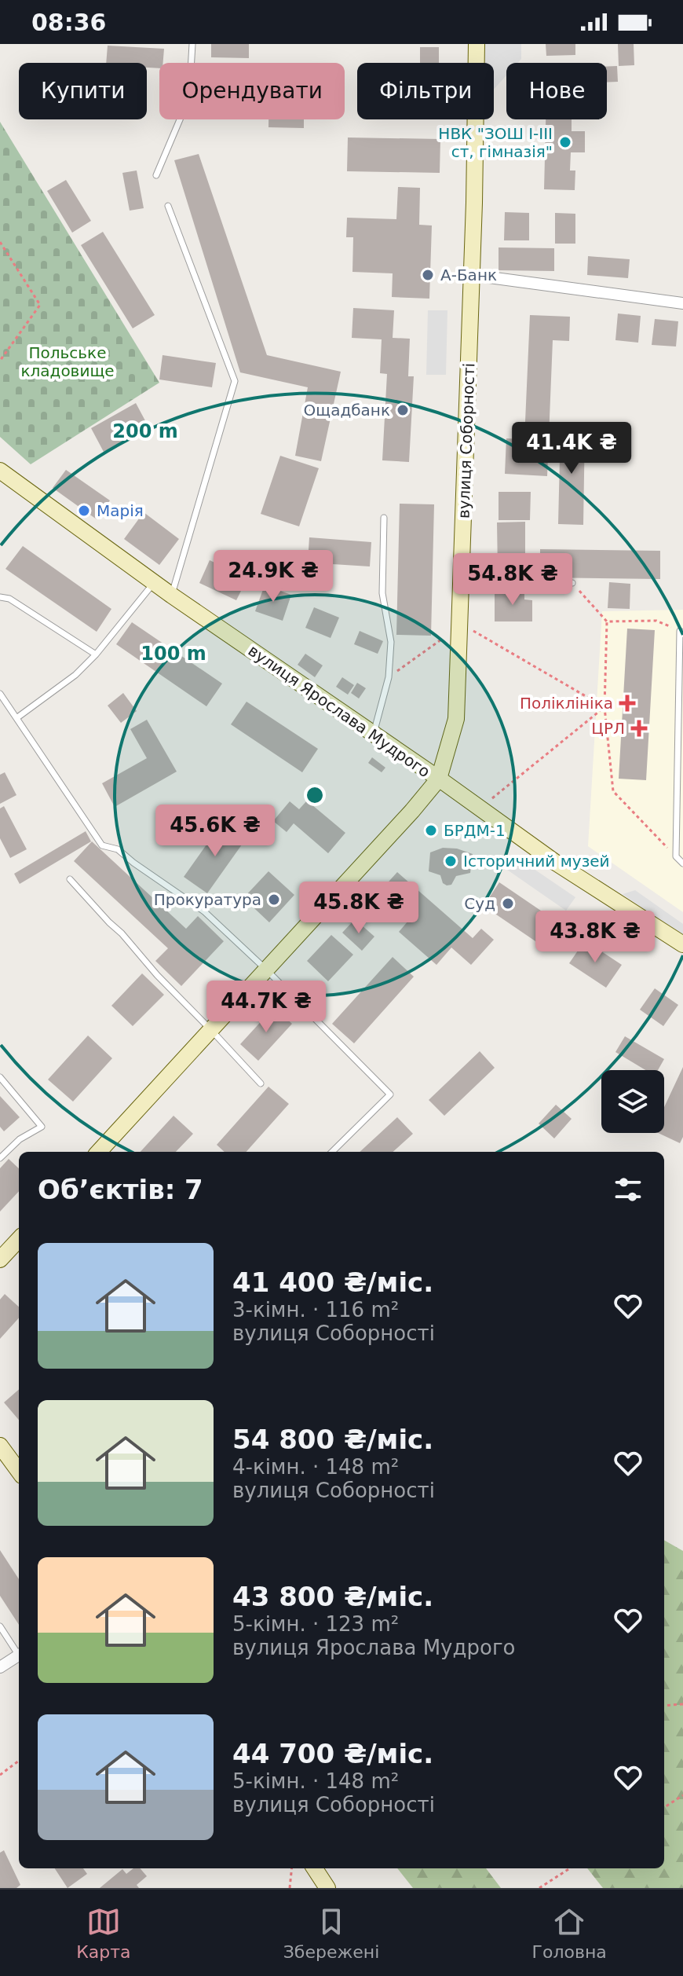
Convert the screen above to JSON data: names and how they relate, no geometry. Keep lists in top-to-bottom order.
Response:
{
  "streets": {
    "main road": ["вулиця Соборності", "вулиця Ярослава Мудрого"]
  },
  "crossings": [
    ["вулиця Соборності", "вулиця Ярослава Мудрого"]
  ],
  "parks": ["Польське кладовище"],
  "places": {
    "other": [
      "НВК \"ЗОШ І-ІІІ ст, гімназія\"",
      "А-Банк",
      "Ощадбанк",
      "Марія",
      "БРДМ-1",
      "Історичний музей",
      "Прокуратура",
      "Суд"
    ],
    "health": ["Поліклініка", "ЦРЛ"]
  },
  "page": {
    "status": "08:36",
    "chip": [
      "Купити",
      "Орендувати",
      "Фільтри",
      "Нове"
    ],
    "price": [
      "41.4K ₴",
      "24.9K ₴",
      "54.8K ₴",
      "45.6K ₴",
      "45.8K ₴",
      "43.8K ₴",
      "44.7K ₴"
    ],
    "heading": "Об’єктів: 7",
    "list": [
      {
        "name": "41 400 ₴/міс.",
        "note": "3-кімн. · 116 m² · вулиця Соборності"
      },
      {
        "name": "54 800 ₴/міс.",
        "note": "4-кімн. · 148 m² · вулиця Соборності"
      },
      {
        "name": "43 800 ₴/міс.",
        "note": "5-кімн. · 123 m² · вулиця Ярослава Мудрого"
      },
      {
        "name": "44 700 ₴/міс.",
        "note": "5-кімн. · 148 m² · вулиця Соборності"
      }
    ],
    "tabs": ["Карта", "Збережені", "Головна"]
  },
  "rings": ["200 m", "100 m"]
}
